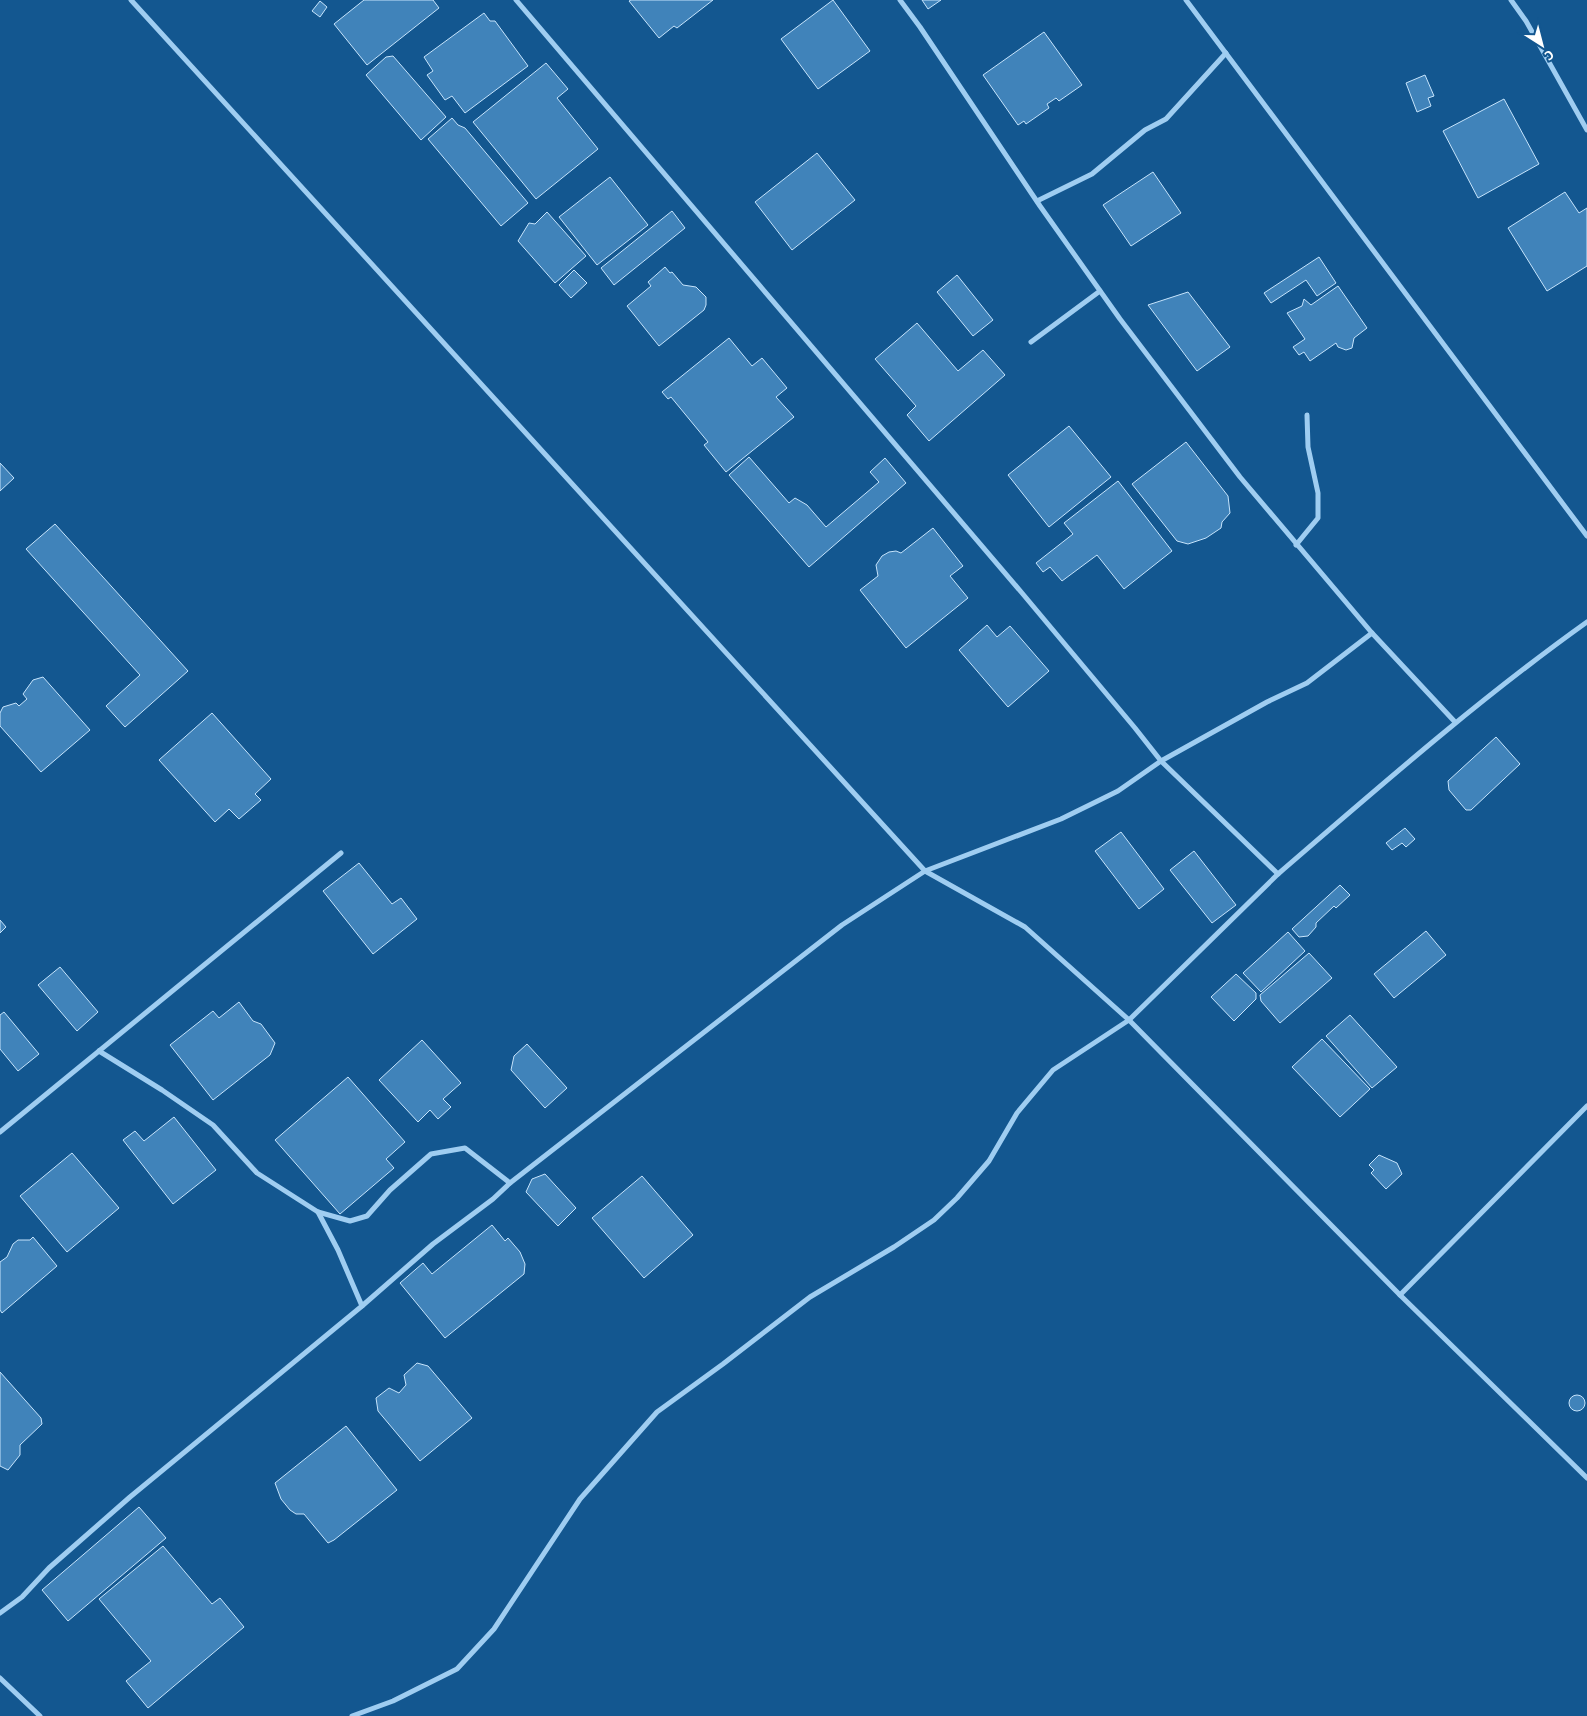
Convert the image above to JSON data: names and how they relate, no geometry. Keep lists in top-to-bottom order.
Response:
{
  "north": "bottom right"
}
